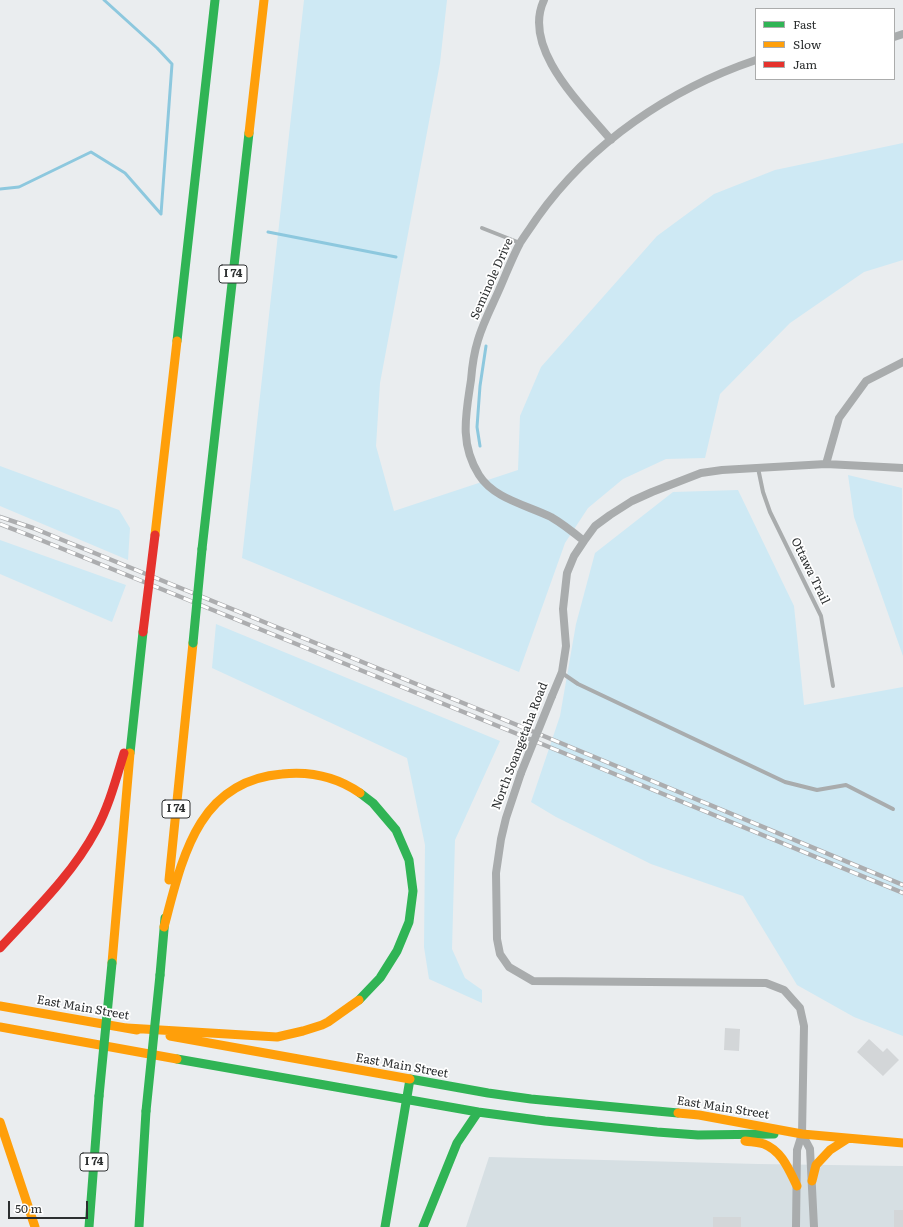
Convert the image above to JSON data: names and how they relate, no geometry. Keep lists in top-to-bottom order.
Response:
{
  "streets": {
    "main road": ["I 74", "East Main Street"],
    "street": ["Seminole Drive", "North Soangetaha Road"],
    "lane": ["Ottawa Trail"]
  },
  "crossings": [
    ["Seminole Drive", "North Soangetaha Road"],
    ["Ottawa Trail", "North Soangetaha Road"],
    ["North Soangetaha Road", "East Main Street"]
  ],
  "legend": ["Fast", "Slow", "Jam"],
  "scale_bar": "50 m"
}
